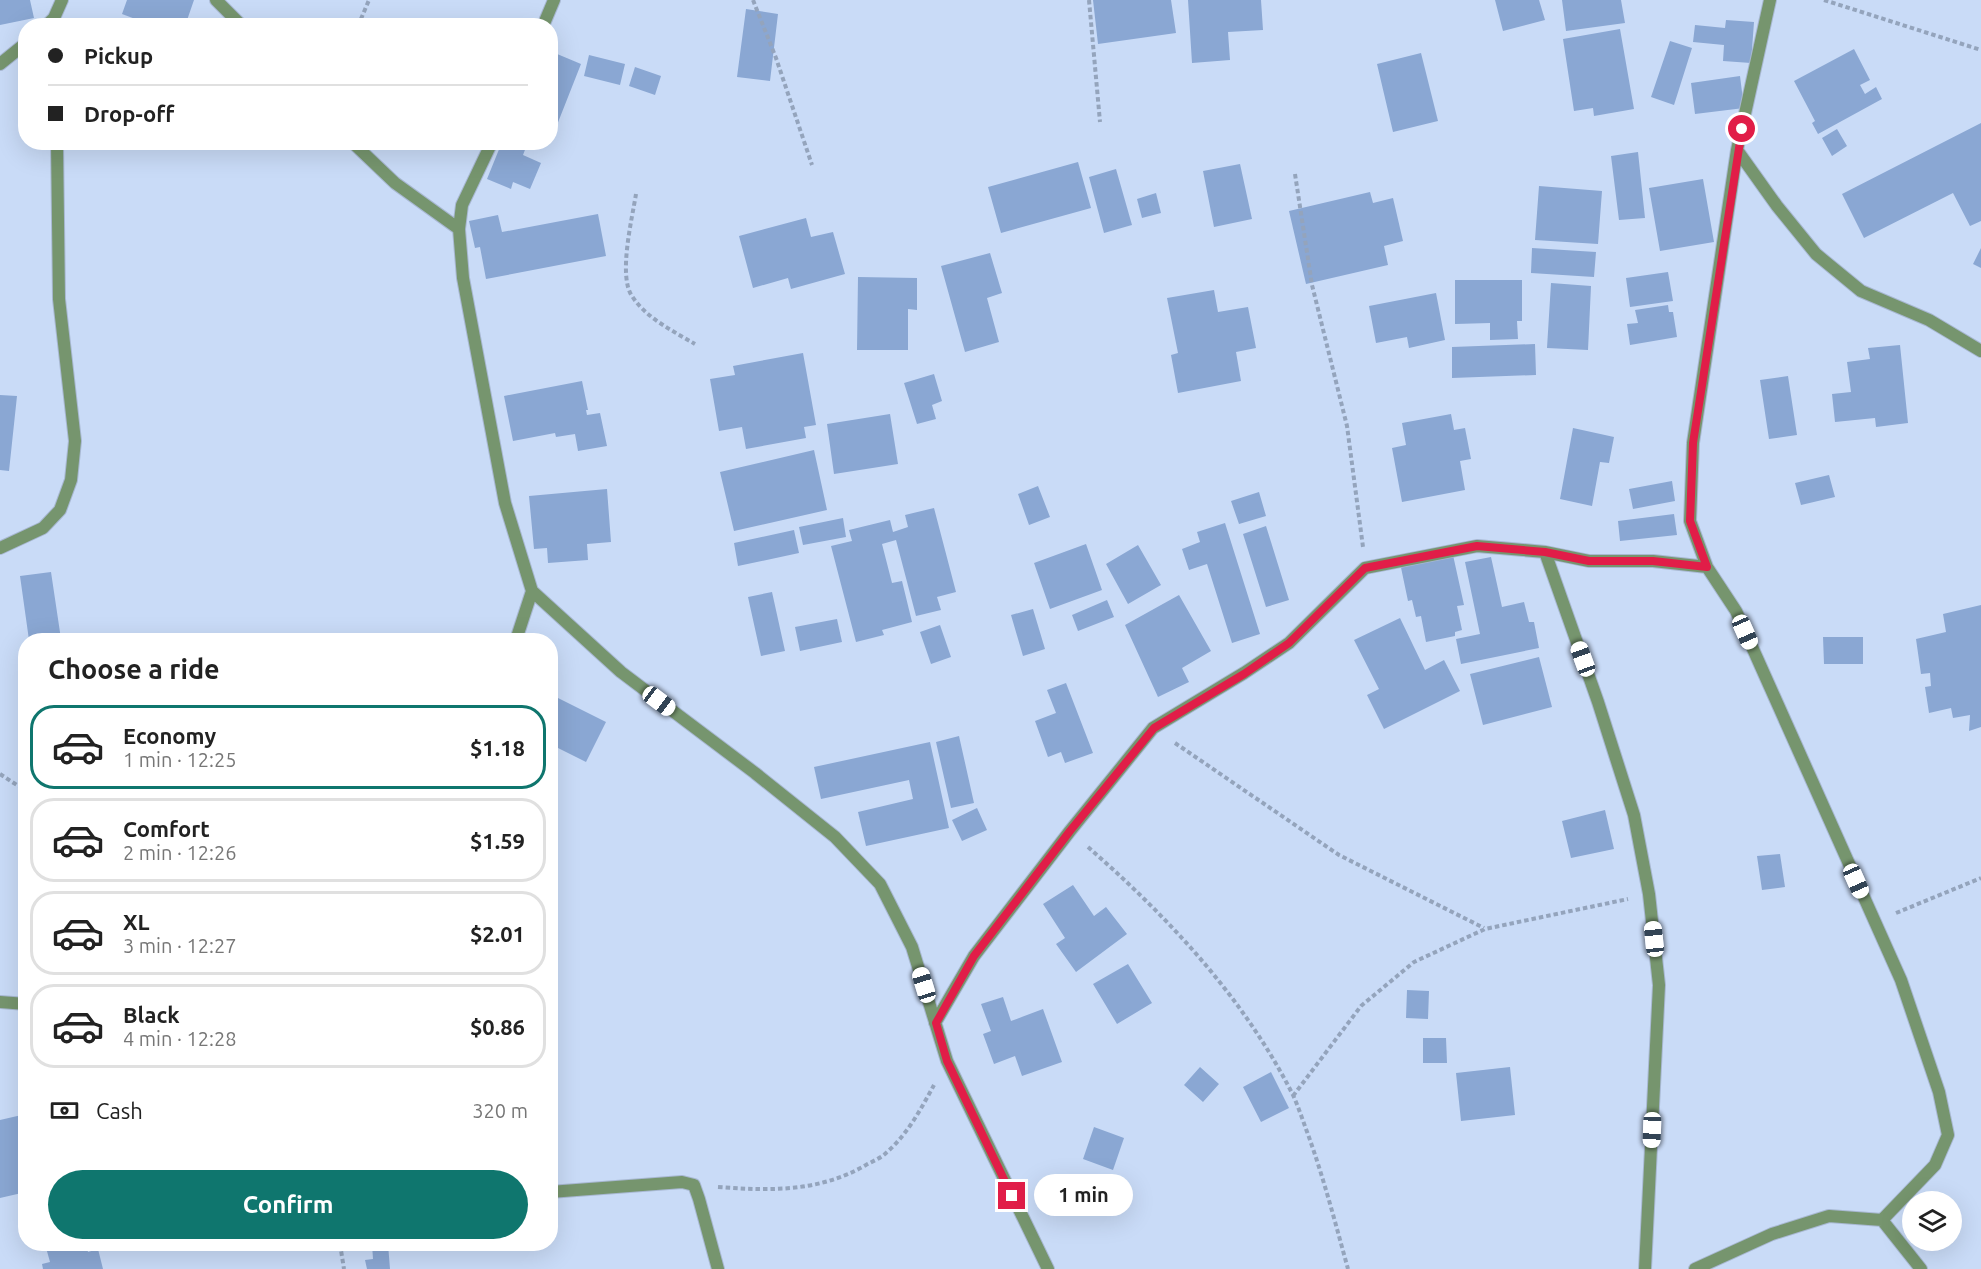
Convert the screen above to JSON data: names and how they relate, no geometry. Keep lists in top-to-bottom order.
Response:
{
  "page": {
    "banner": ["Pickup", "Drop-off"],
    "heading": "Choose a ride",
    "list": [
      {
        "name": "Economy",
        "note": "1 min · 12:25",
        "value": "$1.18"
      },
      {
        "name": "Comfort",
        "note": "2 min · 12:26",
        "value": "$1.59"
      },
      {
        "name": "XL",
        "note": "3 min · 12:27",
        "value": "$2.01"
      },
      {
        "name": "Black",
        "note": "4 min · 12:28",
        "value": "$0.86"
      }
    ],
    "pay": ["Cash", "320 m"],
    "buttons": "Confirm",
    "bubble": "1 min"
  }
}
